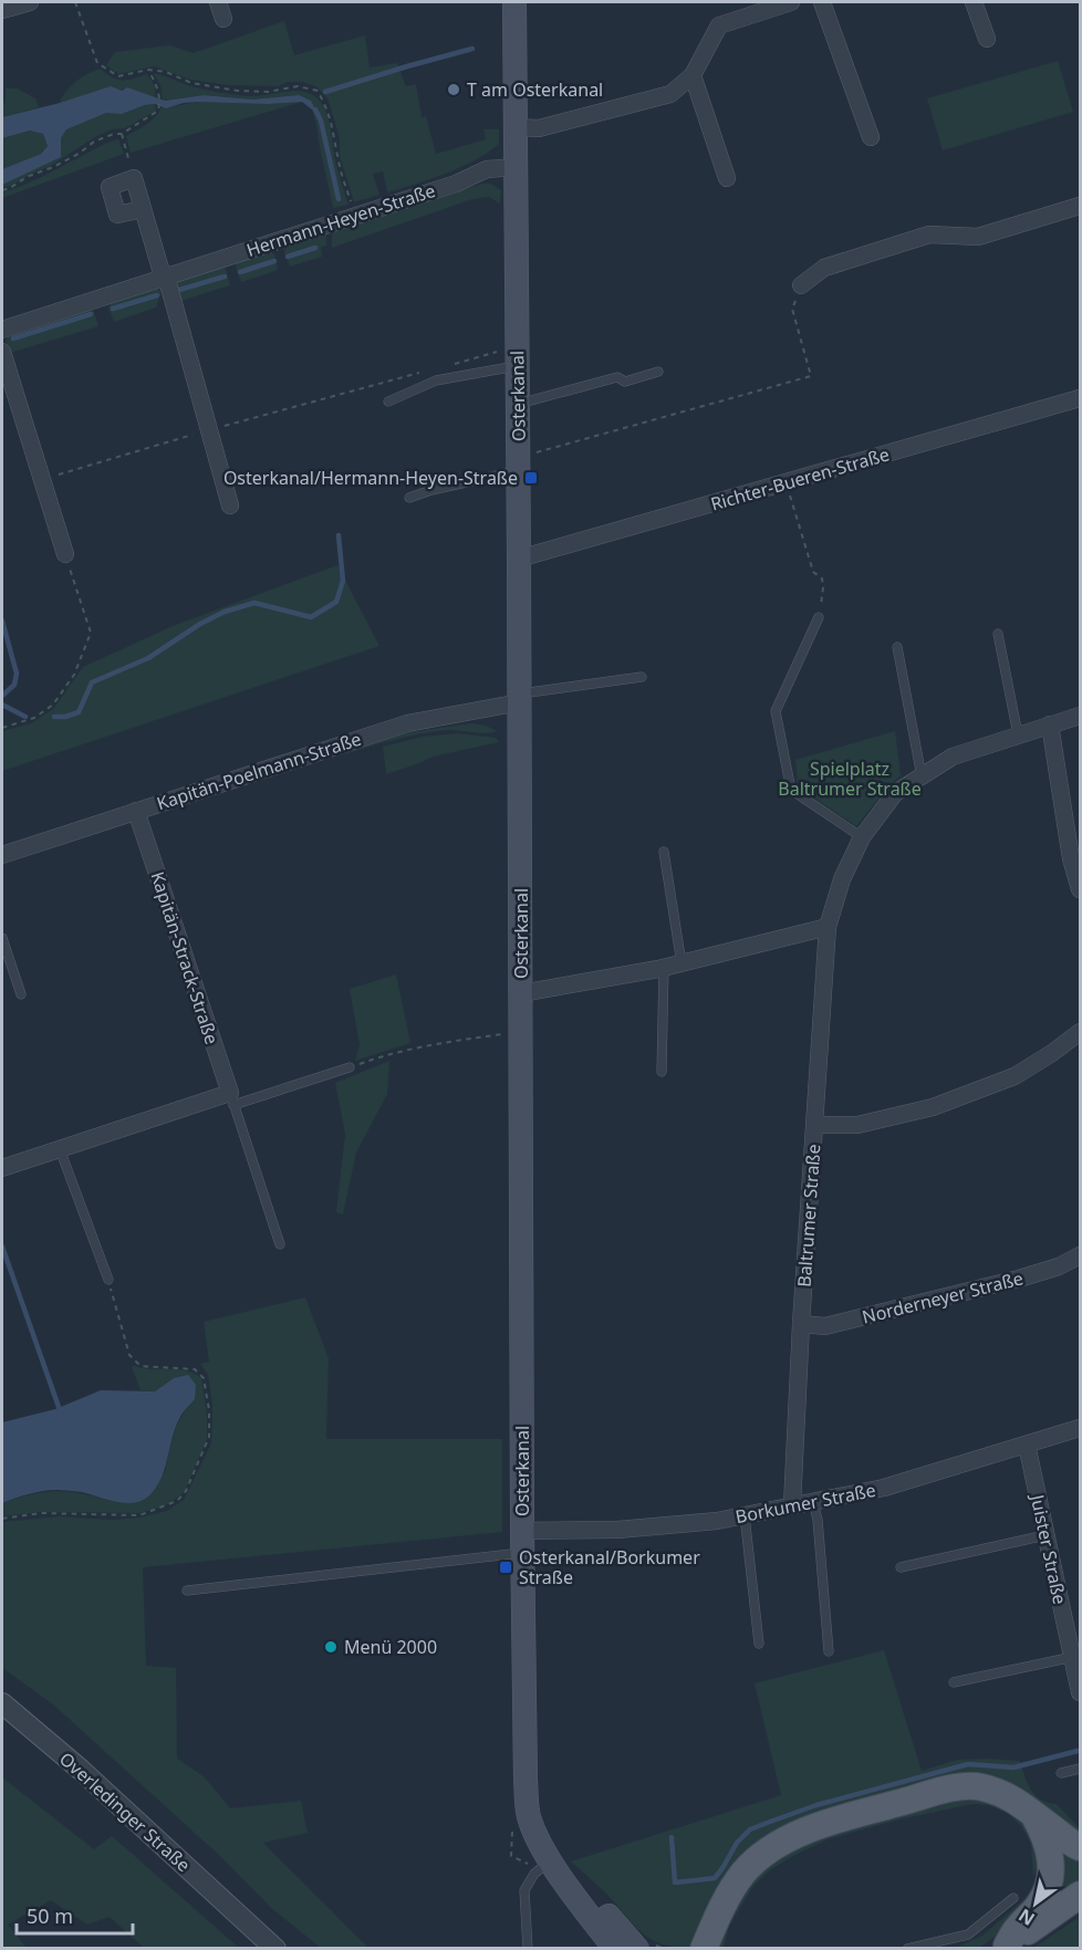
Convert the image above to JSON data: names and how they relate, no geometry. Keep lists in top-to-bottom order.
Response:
{
  "streets": {
    "main road": ["Osterkanal"],
    "street": [
      "Hermann-Heyen-Straße",
      "Richter-Bueren-Straße",
      "Kapitän-Poelmann-Straße",
      "Kapitän-Strack-Straße",
      "Baltrumer Straße",
      "Norderneyer Straße",
      "Borkumer Straße",
      "Juister Straße",
      "Overledinger Straße"
    ]
  },
  "crossings": [
    ["Hermann-Heyen-Straße", "Osterkanal"],
    ["Osterkanal", "Richter-Bueren-Straße"],
    ["Osterkanal", "Kapitän-Poelmann-Straße"],
    ["Osterkanal", "Borkumer Straße"],
    ["Kapitän-Poelmann-Straße", "Kapitän-Strack-Straße"],
    ["Baltrumer Straße", "Norderneyer Straße"],
    ["Baltrumer Straße", "Borkumer Straße"],
    ["Borkumer Straße", "Juister Straße"]
  ],
  "parks": ["Spielplatz Baltrumer Straße"],
  "places": {
    "other": ["T am Osterkanal", "Menü 2000"],
    "transit": ["Osterkanal/Hermann-Heyen-Straße", "Osterkanal/Borkumer Straße"]
  },
  "scale_bar": "50 m",
  "north": "bottom left"
}
